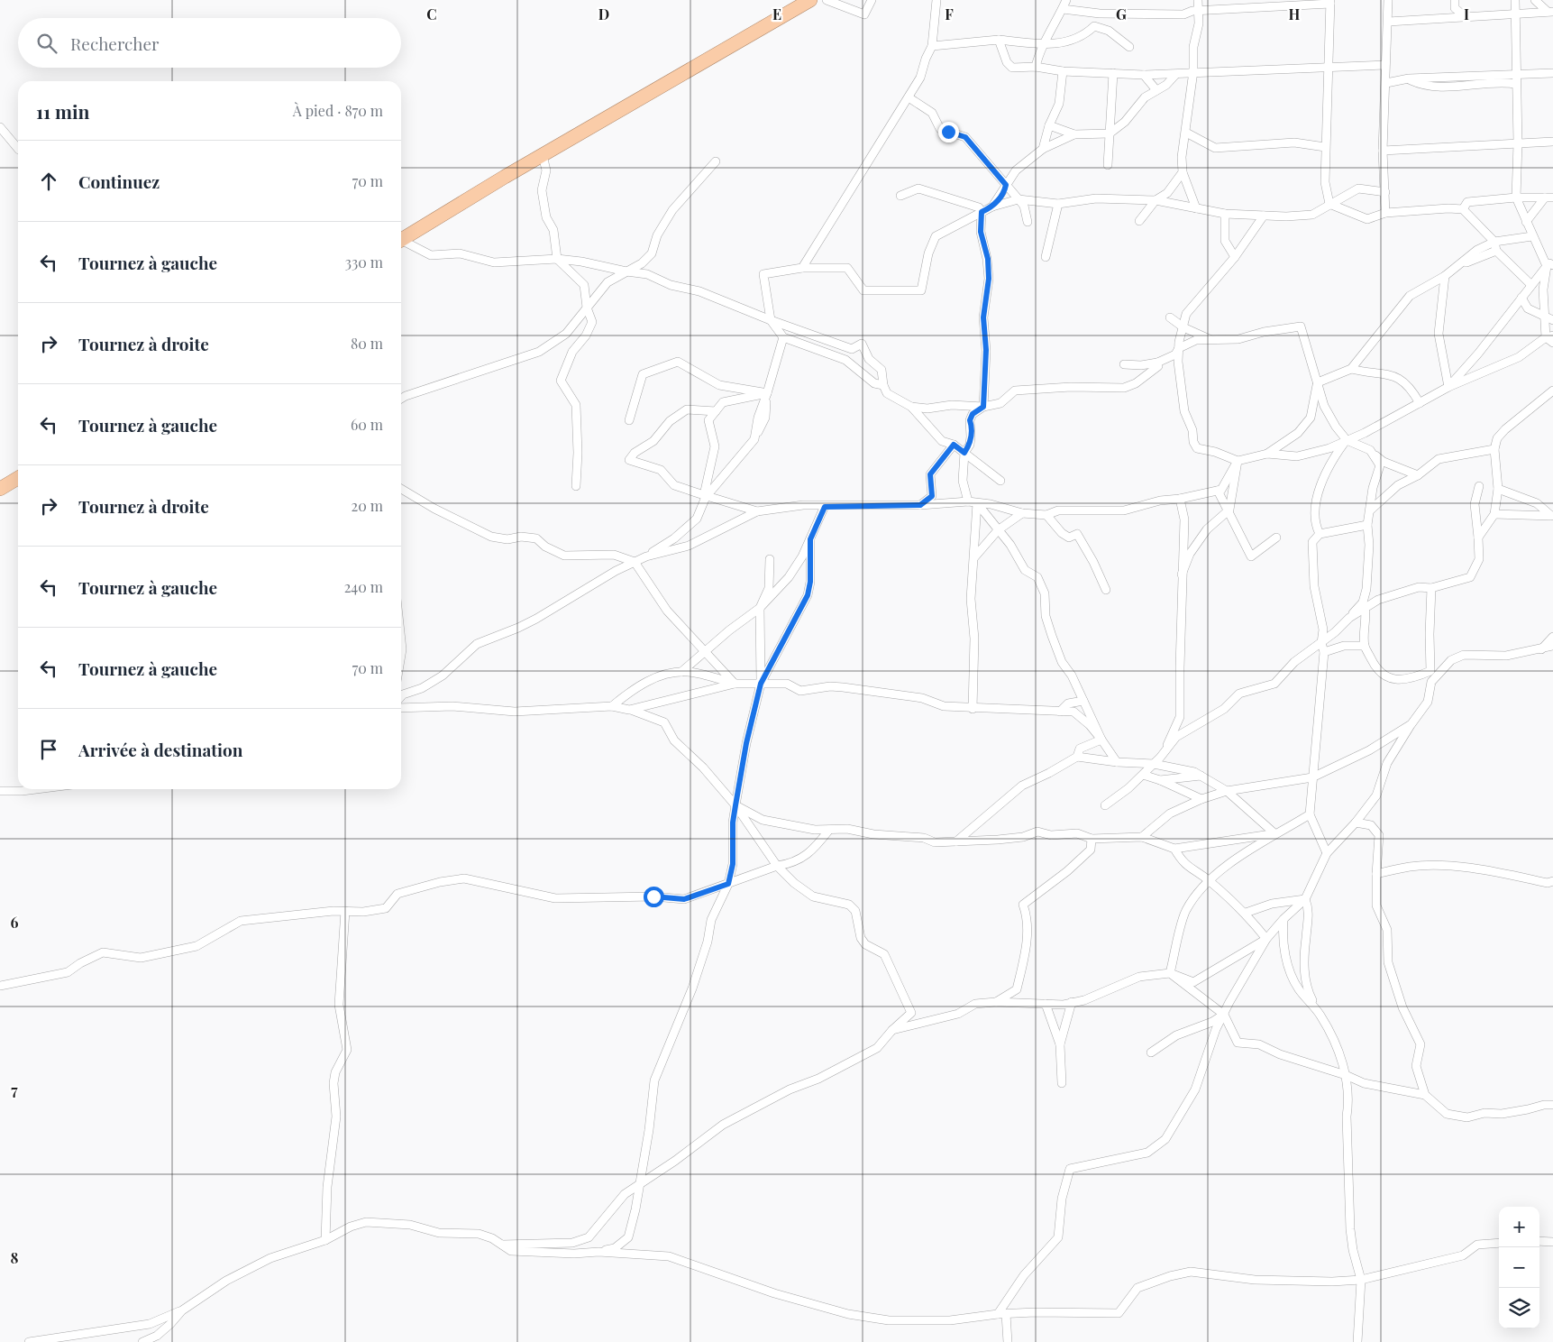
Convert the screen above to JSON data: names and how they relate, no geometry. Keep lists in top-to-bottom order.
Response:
{
  "page": {
    "search": "Rechercher",
    "heading": ["11 min", "À pied · 870 m"],
    "list": [
      ["Continuez", "70 m"],
      ["Tournez à gauche", "330 m"],
      ["Tournez à droite", "80 m"],
      ["Tournez à gauche", "60 m"],
      ["Tournez à droite", "20 m"],
      ["Tournez à gauche", "240 m"],
      ["Tournez à gauche", "70 m"],
      "Arrivée à destination"
    ],
    "map_buttons": ["+", "−"]
  },
  "grid": {
    "columns": [
      "C",
      "D",
      "E",
      "F",
      "G",
      "H",
      "I"
    ],
    "rows": ["6", "7", "8"]
  }
}
